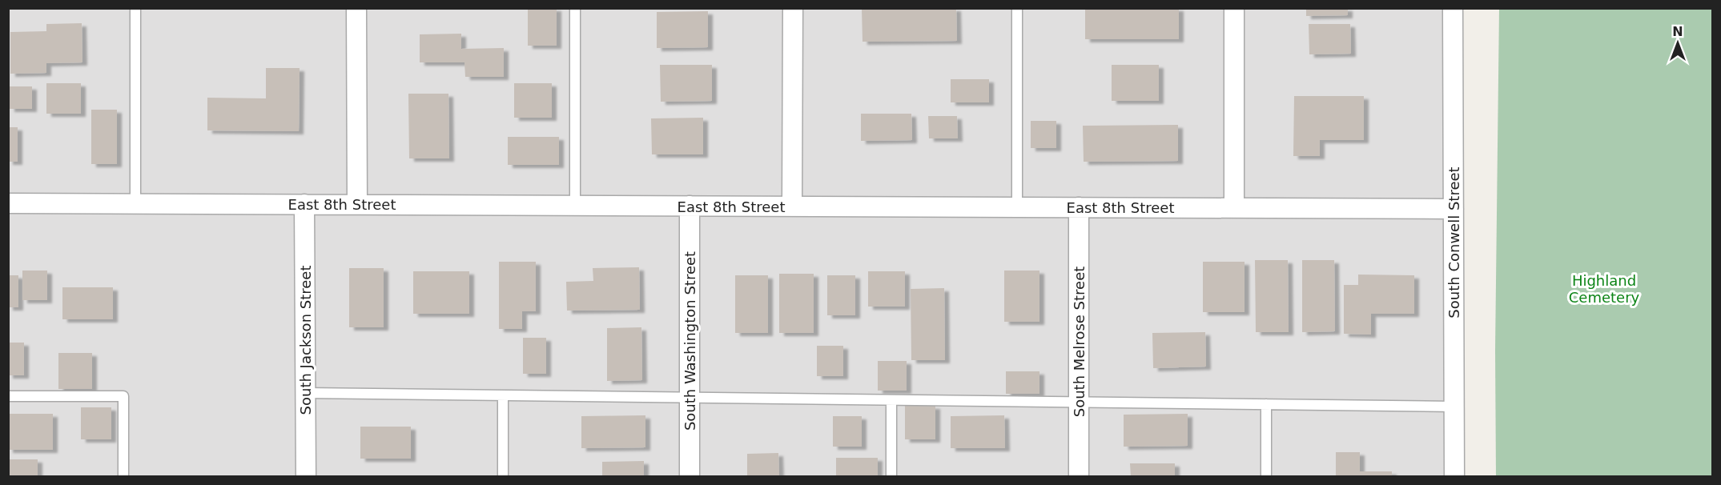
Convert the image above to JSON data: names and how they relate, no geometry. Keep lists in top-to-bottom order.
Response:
{
  "streets": {
    "street": [
      "East 8th Street",
      "South Conwell Street",
      "South Jackson Street",
      "South Washington Street",
      "South Melrose Street"
    ]
  },
  "crossings": [
    ["East 8th Street", "South Conwell Street"],
    ["East 8th Street", "South Jackson Street"],
    ["East 8th Street", "South Washington Street"],
    ["East 8th Street", "South Melrose Street"]
  ],
  "parks": ["Highland Cemetery"],
  "north": "top"
}
